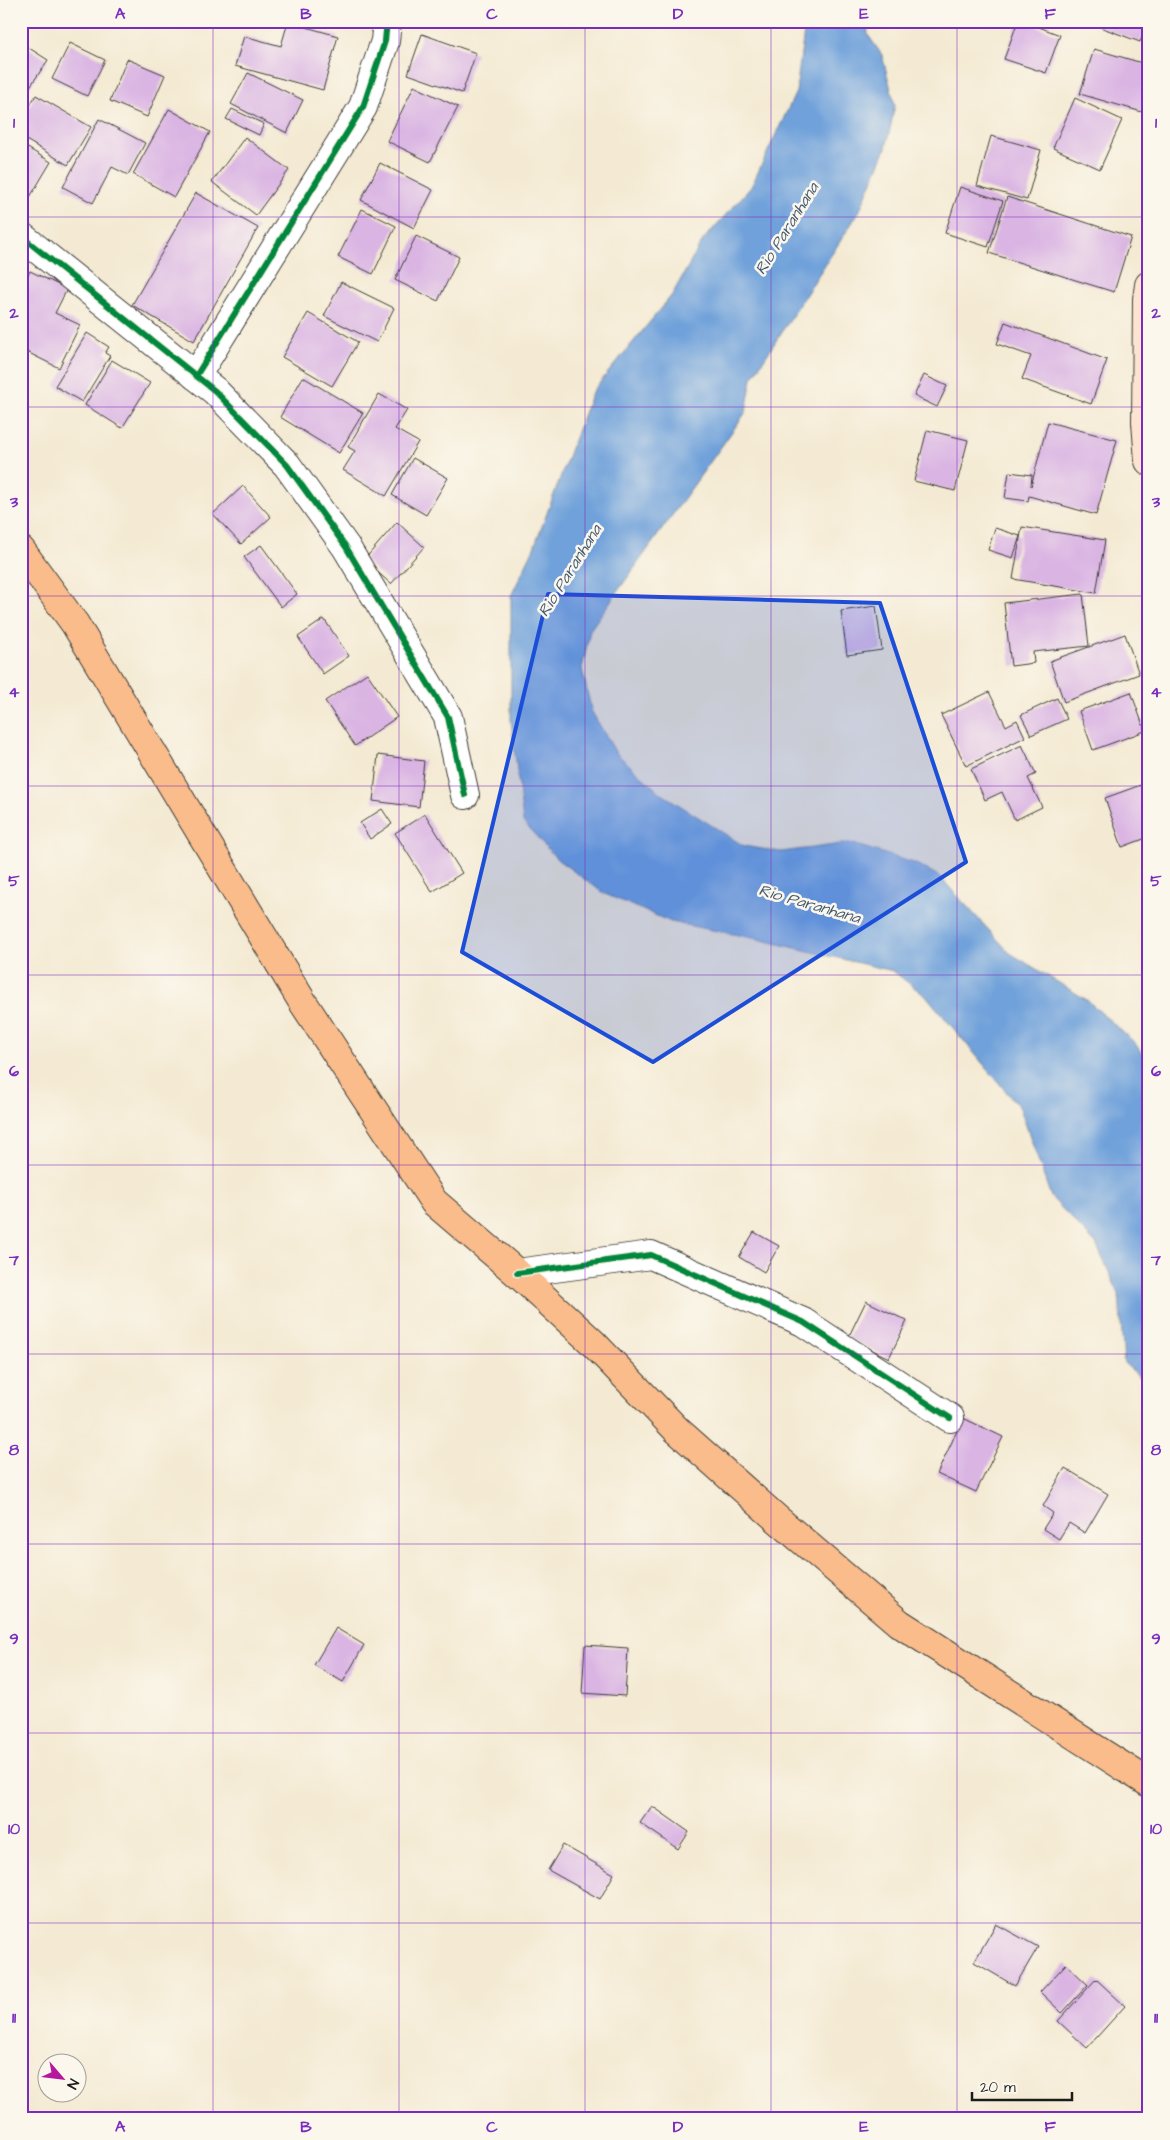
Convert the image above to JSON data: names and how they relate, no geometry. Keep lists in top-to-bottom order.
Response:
{
  "water": ["Rio Paranhana"],
  "scale_bar": "20 m",
  "north": "bottom right",
  "grid": {
    "columns": [
      "A",
      "B",
      "C",
      "D",
      "E",
      "F"
    ],
    "rows": [
      "1",
      "2",
      "3",
      "4",
      "5",
      "6",
      "7",
      "8",
      "9",
      "10",
      "11"
    ]
  }
}
